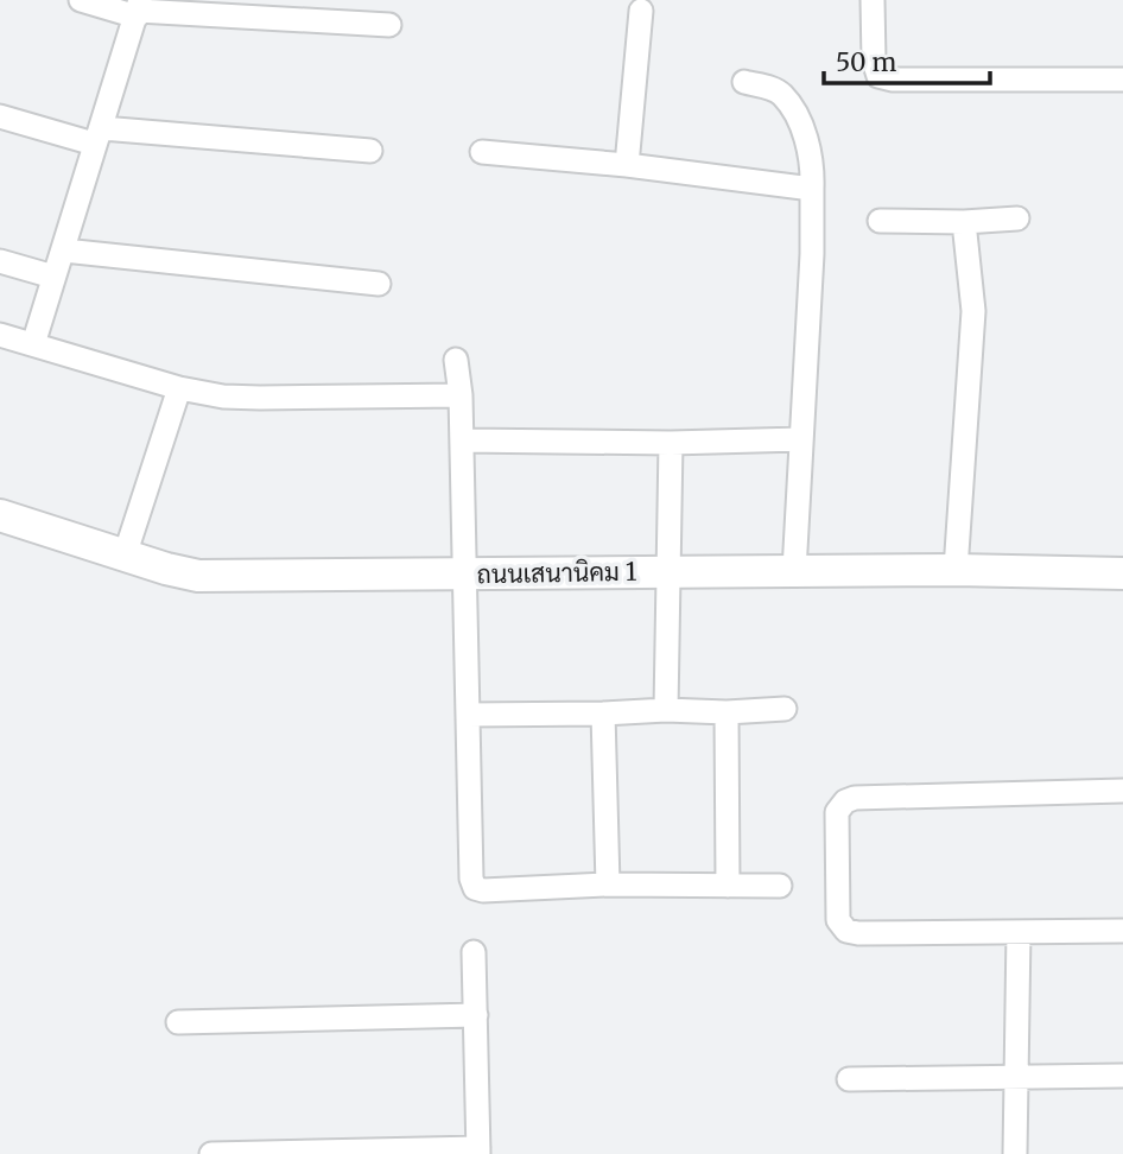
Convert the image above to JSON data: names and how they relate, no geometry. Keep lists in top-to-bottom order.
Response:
{
  "streets": {
    "street": ["ถนนเสนานิคม 1"]
  },
  "scale_bar": "50 m"
}
